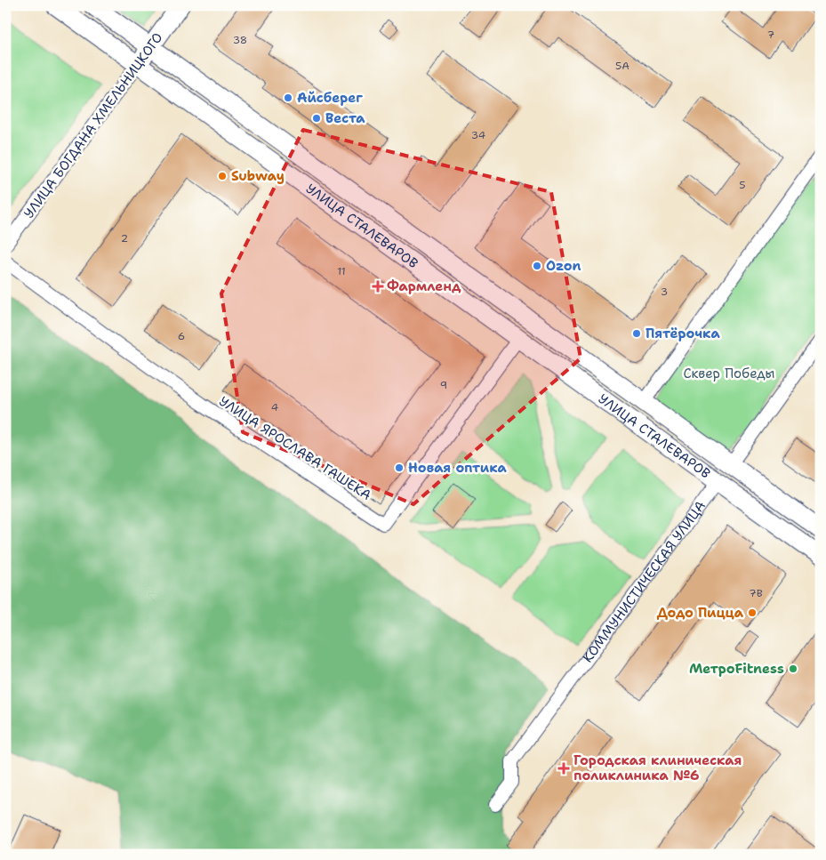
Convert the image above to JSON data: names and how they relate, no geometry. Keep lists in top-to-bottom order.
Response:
{
  "streets": {
    "main road": ["УЛИЦА БОГДАНА ХМЕЛЬНИЦКОГО", "УЛИЦА СТАЛЕВАРОВ", "КОММУНИСТИЧЕСКАЯ УЛИЦА"],
    "street": ["УЛИЦА ЯРОСЛАВА ГАШЕКА"]
  },
  "crossings": [
    ["УЛИЦА БОГДАНА ХМЕЛЬНИЦКОГО", "УЛИЦА СТАЛЕВАРОВ"],
    ["УЛИЦА СТАЛЕВАРОВ", "УЛИЦА ЯРОСЛАВА ГАШЕКА"],
    ["УЛИЦА СТАЛЕВАРОВ", "КОММУНИСТИЧЕСКАЯ УЛИЦА"]
  ],
  "parks": ["Сквер Победы"],
  "places": {
    "other": [
      "Айсберег",
      "Веста",
      "Subway",
      "Ozon",
      "Пятёрочка",
      "Новая оптика",
      "Додо Пицца",
      "МетроFitness"
    ],
    "health": ["Фармленд", "Городская клиническая поликлиника №6"]
  },
  "house_numbers": [
    "7",
    "38",
    "5А",
    "34",
    "5",
    "2",
    "11",
    "3",
    "6",
    "9",
    "4",
    "7В"
  ]
}
